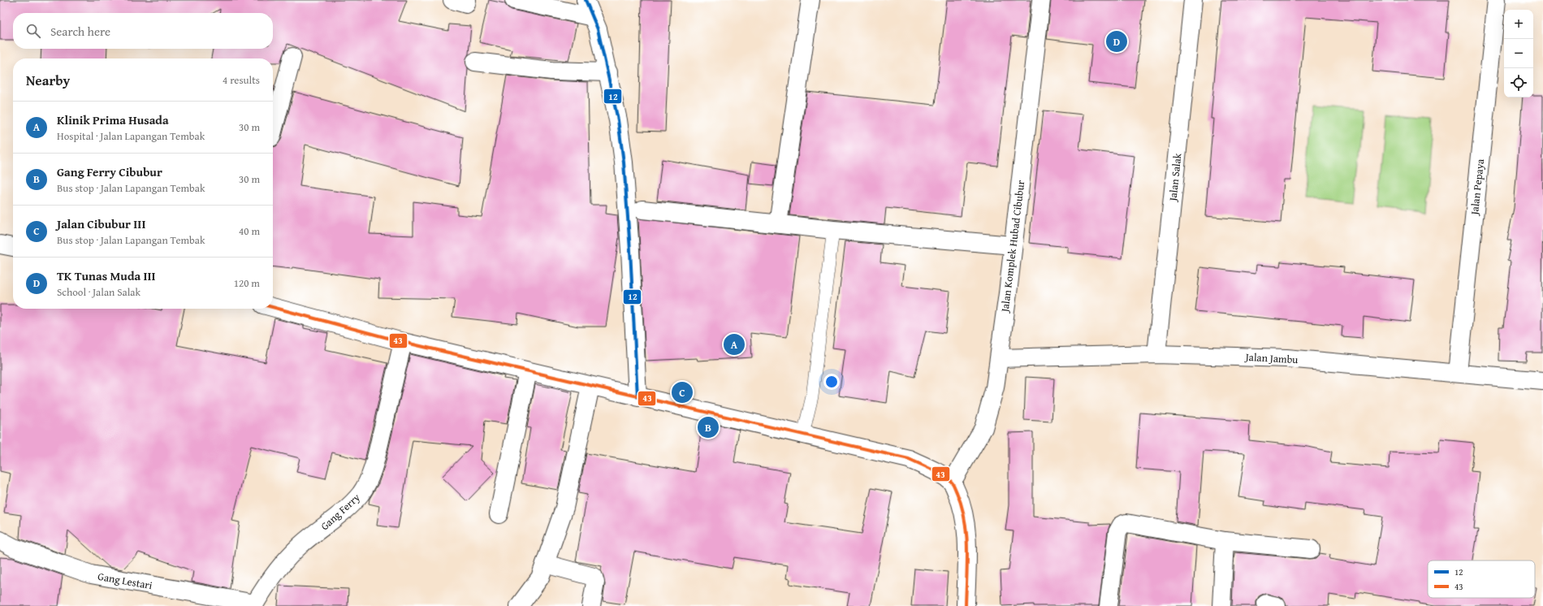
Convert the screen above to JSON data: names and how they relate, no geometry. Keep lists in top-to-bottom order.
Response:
{
  "streets": {
    "street": [
      "Jalan Salak",
      "Jalan Pepaya",
      "Jalan Komplek Hubad Cibubur",
      "Jalan Jambu",
      "Gang Ferry",
      "Gang Lestari"
    ]
  },
  "crossings": [
    ["Jalan Salak", "Jalan Jambu"],
    ["Jalan Pepaya", "Jalan Jambu"],
    ["Jalan Komplek Hubad Cibubur", "Jalan Jambu"],
    ["Gang Ferry", "Gang Lestari"]
  ],
  "lines": ["transit line 12", "transit line 43"],
  "legend": ["12", "43"],
  "page": {
    "map_buttons": ["+", "−"],
    "search": "Search here",
    "pins": [
      "D",
      "A",
      "C",
      "B"
    ],
    "heading": ["Nearby", "4 results"],
    "list": [
      {
        "mark": "A",
        "name": "Klinik Prima Husada",
        "note": "Hospital · Jalan Lapangan Tembak",
        "value": "30 m"
      },
      {
        "mark": "B",
        "name": "Gang Ferry Cibubur",
        "note": "Bus stop · Jalan Lapangan Tembak",
        "value": "30 m"
      },
      {
        "mark": "C",
        "name": "Jalan Cibubur III",
        "note": "Bus stop · Jalan Lapangan Tembak",
        "value": "40 m"
      },
      {
        "mark": "D",
        "name": "TK Tunas Muda III",
        "note": "School · Jalan Salak",
        "value": "120 m"
      }
    ]
  }
}
